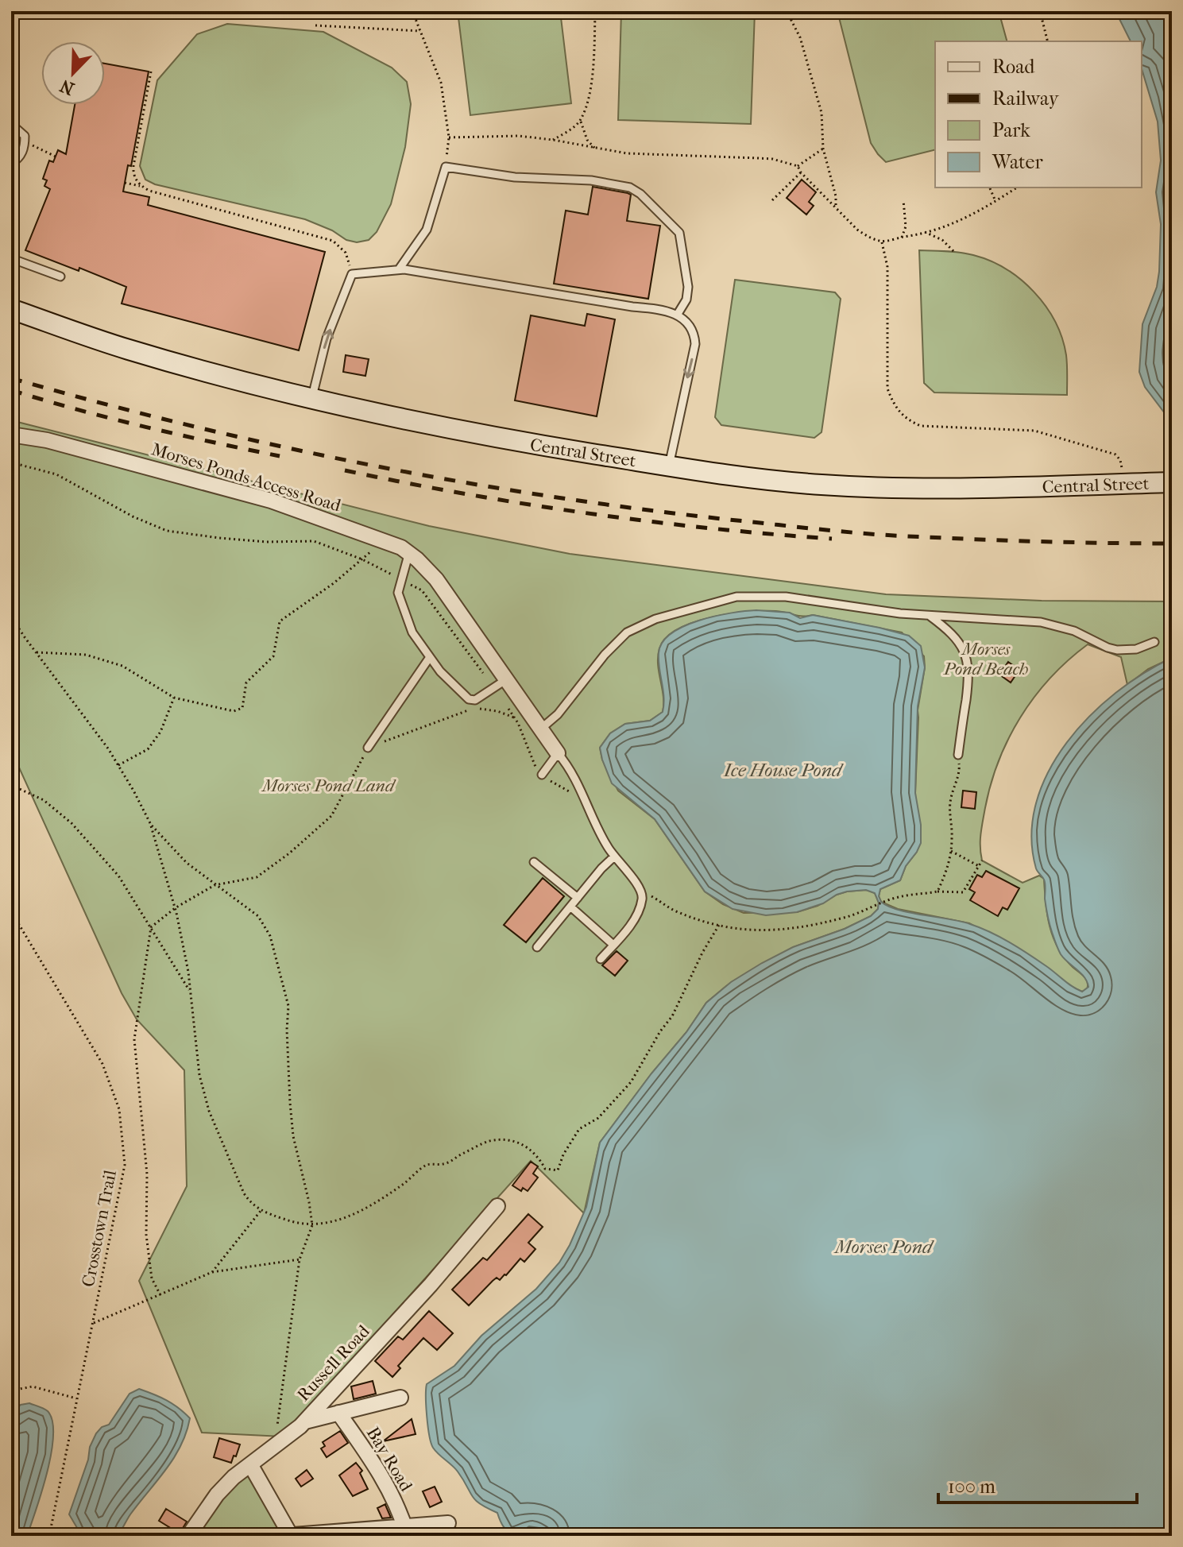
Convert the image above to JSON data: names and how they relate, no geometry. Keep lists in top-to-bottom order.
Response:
{
  "streets": {
    "main road": ["Central Street"],
    "street": ["Morses Ponds Access Road", "Russell Road", "Bay Road"],
    "path": ["Crosstown Trail"]
  },
  "water": ["Ice House Pond", "Morses Pond"],
  "parks": ["Morses Pond Beach", "Morses Pond Land"],
  "legend": [
    "Road",
    "Railway",
    "Park",
    "Water"
  ],
  "scale_bar": "100 m",
  "north": "bottom left"
}
